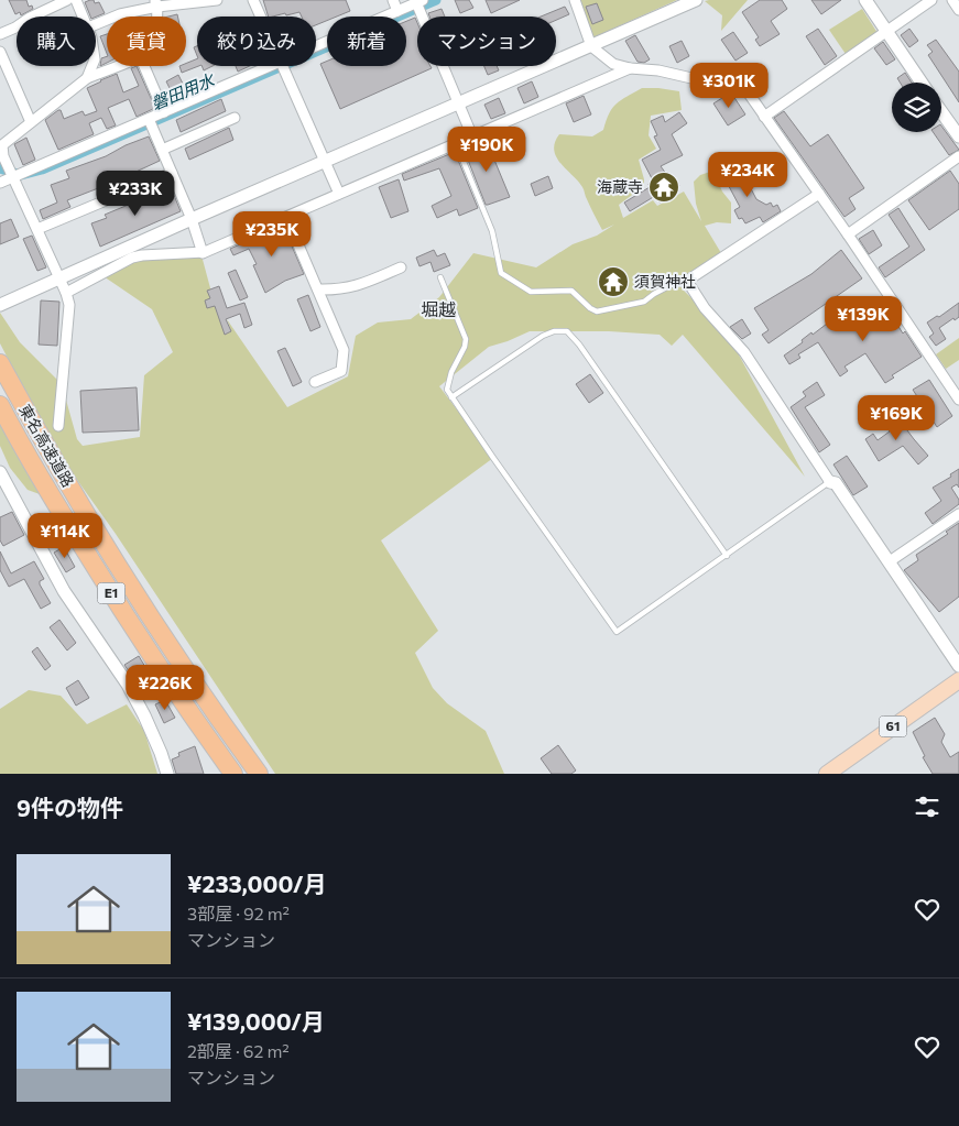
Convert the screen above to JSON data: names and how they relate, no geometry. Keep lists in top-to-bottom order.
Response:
{
  "streets": {
    "highway": ["東名高速道路", "E1"],
    "main road": ["61"]
  },
  "districts": ["堀越"],
  "water": ["磐田用水"],
  "places": {
    "temple": ["海蔵寺", "須賀神社"]
  },
  "page": {
    "chip": [
      "購入",
      "賃貸",
      "絞り込み",
      "新着",
      "マンション"
    ],
    "price": [
      "¥301K",
      "¥190K",
      "¥234K",
      "¥233K",
      "¥235K",
      "¥139K",
      "¥169K",
      "¥114K",
      "¥226K"
    ],
    "heading": "9件の物件",
    "list": [
      {
        "name": "¥233,000/月",
        "note": "3部屋 · 92 m² · マンション"
      },
      {
        "name": "¥139,000/月",
        "note": "2部屋 · 62 m² · マンション"
      }
    ]
  }
}
